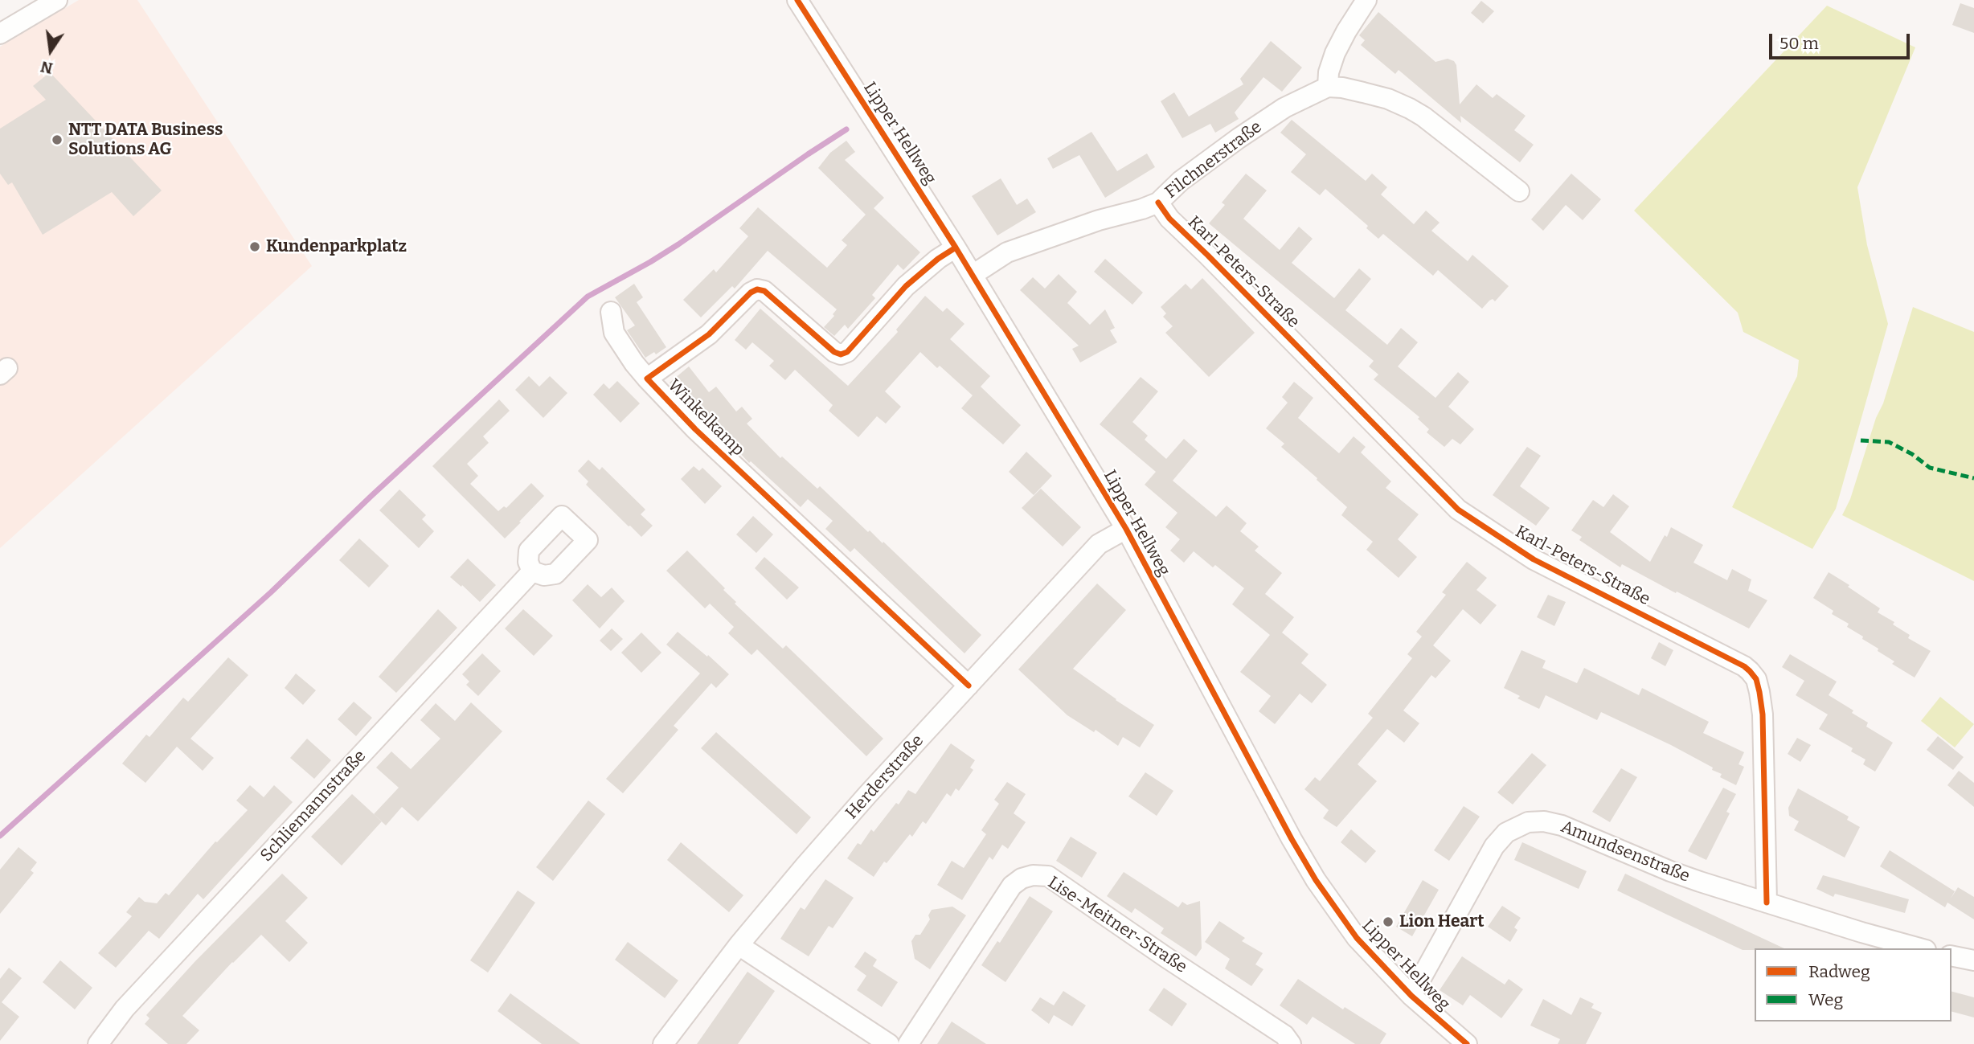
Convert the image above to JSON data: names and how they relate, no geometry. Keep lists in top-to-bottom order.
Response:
{
  "streets": {
    "street": [
      "Lipper Hellweg",
      "Filchnerstraße",
      "Karl-Peters-Straße",
      "Winkelkamp",
      "Herderstraße",
      "Schliemannstraße",
      "Amundsenstraße",
      "Lise-Meitner-Straße"
    ]
  },
  "crossings": [
    ["Lipper Hellweg", "Filchnerstraße"],
    ["Lipper Hellweg", "Winkelkamp"],
    ["Lipper Hellweg", "Herderstraße"],
    ["Lipper Hellweg", "Amundsenstraße"],
    ["Filchnerstraße", "Karl-Peters-Straße"],
    ["Karl-Peters-Straße", "Amundsenstraße"],
    ["Winkelkamp", "Herderstraße"]
  ],
  "places": ["NTT DATA Business Solutions AG", "Kundenparkplatz", "Lion Heart"],
  "legend": ["Radweg", "Weg"],
  "scale_bar": "50 m",
  "north": "bottom"
}
